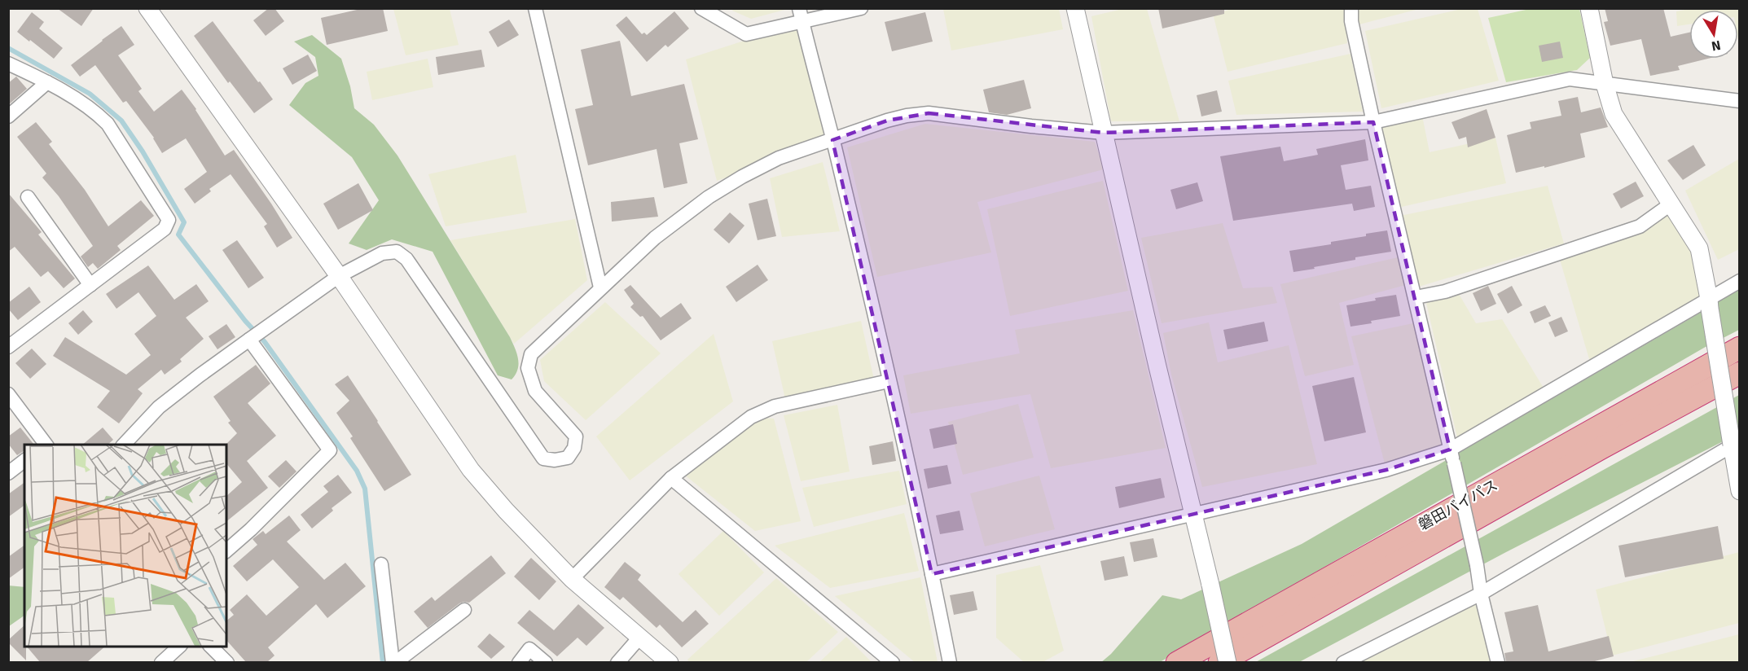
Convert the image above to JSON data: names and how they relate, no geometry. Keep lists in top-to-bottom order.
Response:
{
  "streets": {
    "highway": ["磐田バイパス"]
  },
  "north": "bottom"
}
